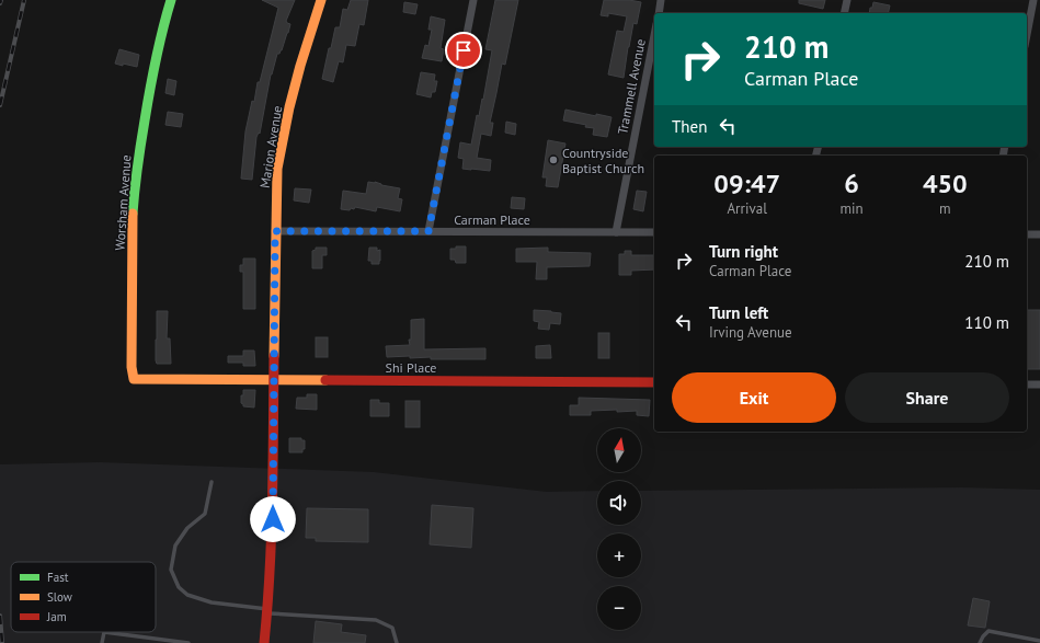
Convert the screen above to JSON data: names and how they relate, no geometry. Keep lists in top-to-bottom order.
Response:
{
  "streets": {
    "street": [
      "Trammell Avenue",
      "Marion Avenue",
      "Worsham Avenue",
      "Carman Place",
      "Shi Place"
    ]
  },
  "crossings": [
    ["Trammell Avenue", "Carman Place"],
    ["Marion Avenue", "Carman Place"],
    ["Marion Avenue", "Shi Place"],
    ["Worsham Avenue", "Shi Place"]
  ],
  "places": ["Countryside Baptist Church"],
  "legend": ["Fast", "Slow", "Jam"],
  "north": "top",
  "page": {
    "turn": ["210 m", "Carman Place"],
    "then": "Then",
    "eta": [
      "09:47",
      "Arrival",
      "6",
      "min",
      "450",
      "m"
    ],
    "list": [
      {
        "name": "Turn right",
        "note": "Carman Place",
        "value": "210 m"
      },
      {
        "name": "Turn left",
        "note": "Irving Avenue",
        "value": "110 m"
      }
    ],
    "buttons": ["Exit", "Share"],
    "map_buttons": ["+", "−"]
  }
}
